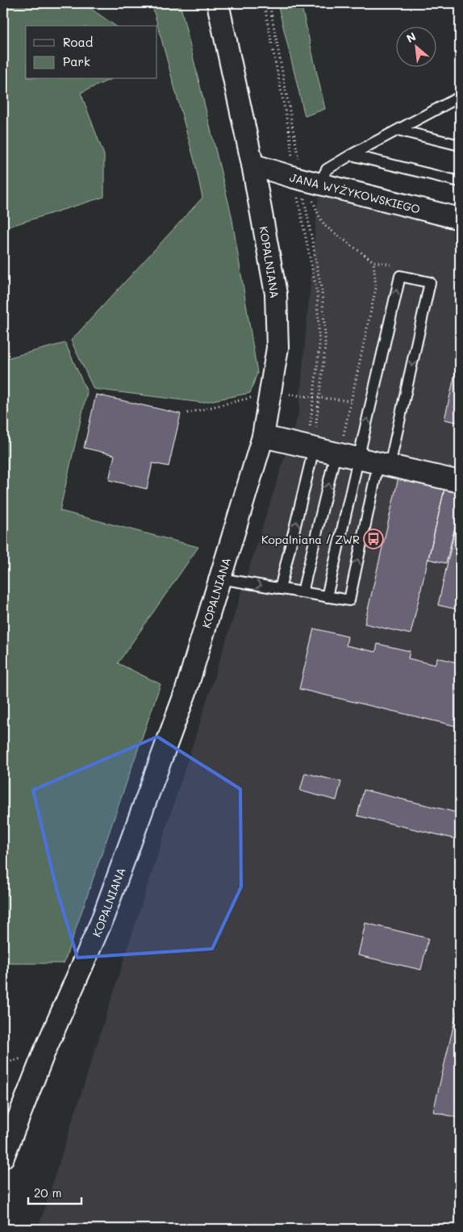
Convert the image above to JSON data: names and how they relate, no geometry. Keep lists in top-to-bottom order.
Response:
{
  "streets": {
    "street": ["JANA WYŻYKOWSKIEGO", "KOPALNIANA"]
  },
  "crossings": [
    ["JANA WYŻYKOWSKIEGO", "KOPALNIANA"]
  ],
  "places": {
    "bus stop": ["Kopalniana / ZWR"]
  },
  "legend": ["Road", "Park"],
  "scale_bar": "20 m",
  "north": "top left"
}
